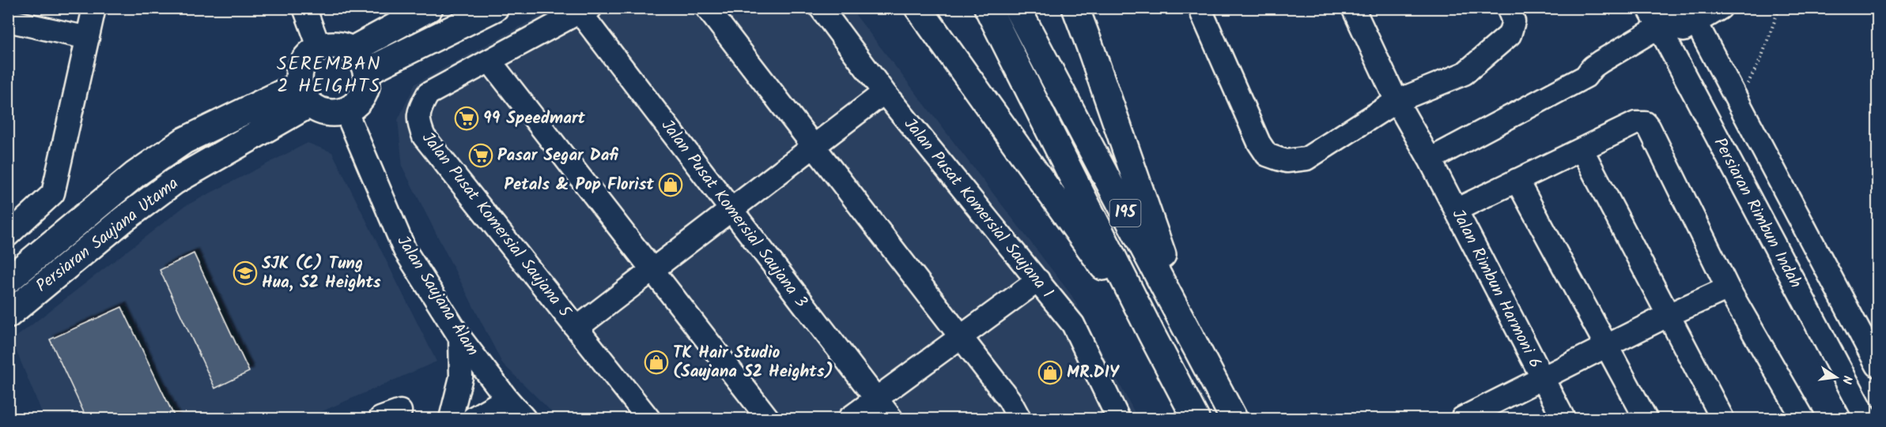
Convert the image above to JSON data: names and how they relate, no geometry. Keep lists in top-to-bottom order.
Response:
{
  "streets": {
    "main road": ["195", "Persiaran Saujana Utama"],
    "street": [
      "Jalan Pusat Komersial Saujana 1",
      "Persiaran Rimbun Indah",
      "Jalan Pusat Komersial Saujana 3",
      "Jalan Pusat Komersial Saujana 5",
      "Jalan Rimbun Harmoni 6",
      "Jalan Saujana Alam"
    ]
  },
  "crossings": [
    ["Jalan Pusat Komersial Saujana 3", "Jalan Pusat Komersial Saujana 5"],
    ["Persiaran Saujana Utama", "Jalan Saujana Alam"]
  ],
  "districts": ["SEREMBAN 2 HEIGHTS"],
  "places": {
    "supermarket": ["99 Speedmart", "Pasar Segar Dafi"],
    "shop": ["Petals & Pop Florist", "TK Hair Studio (Saujana S2 Heights)", "MR.DIY"],
    "school or university": ["SJK (C) Tung Hua, S2 Heights"]
  },
  "north": "right"
}
